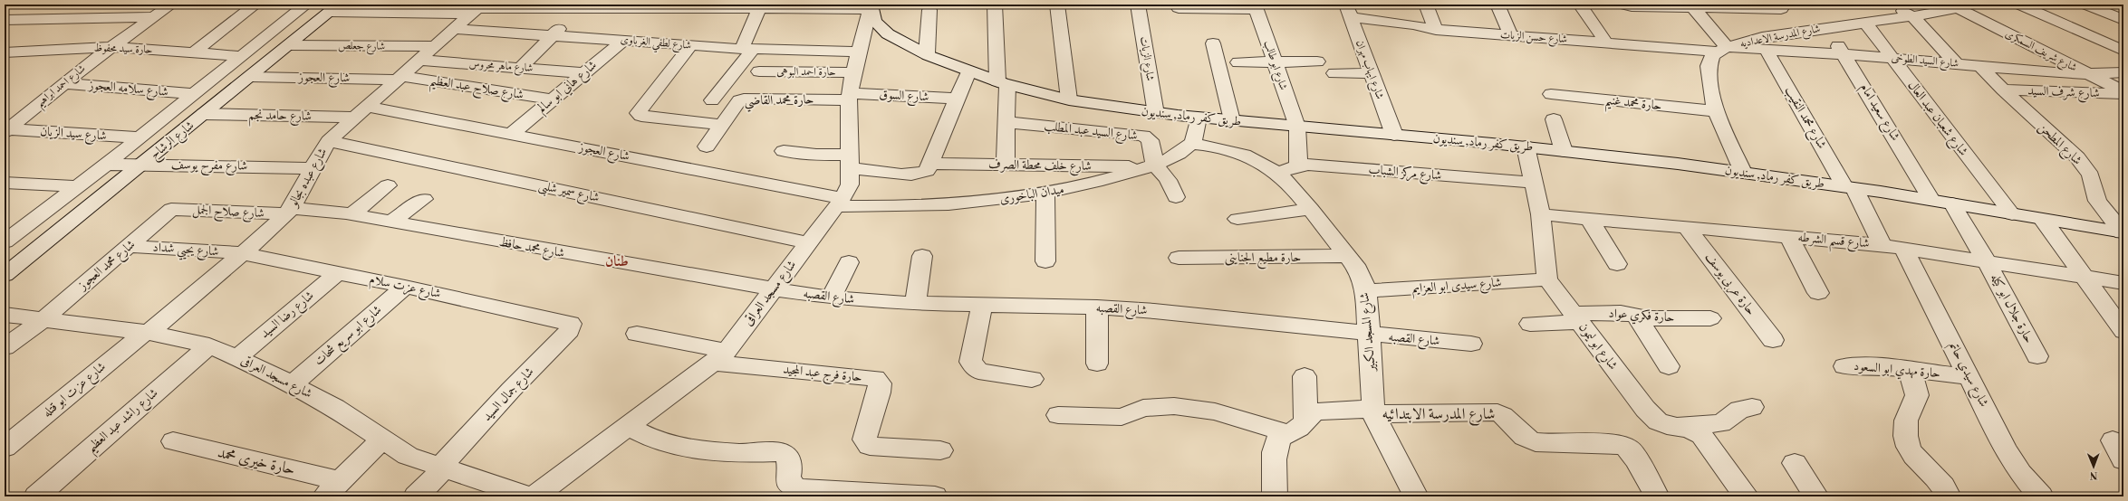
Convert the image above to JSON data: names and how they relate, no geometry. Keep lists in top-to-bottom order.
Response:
{
  "streets": {
    "street": [
      "شارع المدرسة الاعداديه",
      "شارع حسن الزيات",
      "شارع لطفي الغرباوى",
      "شارع جعلص",
      "حارة سيد محفوظ",
      "شارع شريف السمكرى",
      "شارع الزيات",
      "شارع السيد الطوخى",
      "شارع ابو طالب",
      "شارع ماهر محروس",
      "شارع ايهاب مهران",
      "حارة احمد البوهى",
      "شارع العجوز",
      "شارع احمد ابراهيم",
      "شارع هاني ابو سالم",
      "شارع صلاح عبد العظيم",
      "شارع سلامه العجوز",
      "شارع شرف السيد",
      "شارع السوق",
      "حارة محمد القاضي",
      "حارة محمد غنيم",
      "شارع سعيد امام",
      "شارع حامد نجم",
      "طريق كفر رماد, سنديون",
      "شارع محمد النقيب",
      "شارع شعبان عبد العال",
      "شارع السيد عبد المطلب",
      "شارع سيد الزيان",
      "شارع الرشاح",
      "شارع المطحن",
      "شارع مفرح يوسف",
      "شارع خلف محطة الصرف",
      "شارع مركز الشباب",
      "شارع عبده بجالو",
      "شارع سمير شلبى",
      "ميدان الباخورى",
      "شارع صلاح الجمل",
      "شارع قسم الشرطه",
      "شارع محمد حافظ",
      "شارع يحيي شداد",
      "حارة مطيع الجناينى",
      "شارع محمد العجوز",
      "حارة عربى يوسف",
      "شارع سيدى ابو العزايم",
      "شارع عزت سلام",
      "شارع مسجد العراقى",
      "شارع القصبه",
      "حارة جلال ابو كيله",
      "شارع رضا السيد",
      "حارة فكري عواد",
      "شارع المسجد الكبير",
      "شارع ابو سريع شحات",
      "شارع ابو ليمون",
      "حارة مهدي ابو السعود",
      "حارة فرج عبد المجيد",
      "شارع سيدي حاتم",
      "شارع عزت ابو قتله",
      "شارع جمال السيد",
      "شارع المدرسة الابتدائيه",
      "شارع راشد عبد العظيم",
      "حارة خيرى محمد"
    ]
  },
  "crossings": [
    ["شارع المدرسة الاعداديه", "شارع حسن الزيات"],
    ["شارع المدرسة الاعداديه", "شارع شريف السمكرى"],
    ["شارع المدرسة الاعداديه", "شارع السيد الطوخى"],
    ["شارع المدرسة الاعداديه", "شارع سعيد امام"],
    ["شارع المدرسة الاعداديه", "شارع شعبان عبد العال"],
    ["شارع حسن الزيات", "شارع السيد الطوخى"],
    ["شارع حسن الزيات", "شارع ايهاب مهران"],
    ["شارع لطفي الغرباوى", "شارع هاني ابو سالم"],
    ["شارع لطفي الغرباوى", "شارع عبده بجالو"],
    ["شارع لطفي الغرباوى", "شارع مسجد العراقى"],
    ["شارع جعلص", "شارع الرشاح"],
    ["شارع جعلص", "شارع عبده بجالو"],
    ["حارة سيد محفوظ", "شارع احمد ابراهيم"],
    ["حارة سيد محفوظ", "شارع الرشاح"],
    ["شارع شريف السمكرى", "شارع السيد الطوخى"],
    ["شارع شريف السمكرى", "شارع شرف السيد"],
    ["شارع الزيات", "طريق كفر رماد, سنديون"],
    ["شارع السيد الطوخى", "شارع سعيد امام"],
    ["شارع السيد الطوخى", "شارع محمد النقيب"],
    ["شارع السيد الطوخى", "شارع شعبان عبد العال"],
    ["شارع السيد الطوخى", "شارع المطحن"],
    ["شارع ابو طالب", "طريق كفر رماد, سنديون"],
    ["شارع ابو طالب", "شارع مركز الشباب"],
    ["شارع ماهر محروس", "شارع هاني ابو سالم"],
    ["شارع ماهر محروس", "شارع عبده بجالو"],
    ["شارع ايهاب مهران", "طريق كفر رماد, سنديون"],
    ["حارة احمد البوهى", "شارع مسجد العراقى"],
    ["شارع العجوز", "شارع هاني ابو سالم"],
    ["شارع العجوز", "شارع صلاح عبد العظيم"],
    ["شارع العجوز", "شارع حامد نجم"],
    ["شارع العجوز", "شارع الرشاح"],
    ["شارع العجوز", "شارع عبده بجالو"],
    ["شارع العجوز", "ميدان الباخورى"],
    ["شارع العجوز", "شارع مسجد العراقى"],
    ["شارع احمد ابراهيم", "شارع سلامه العجوز"],
    ["شارع احمد ابراهيم", "شارع سيد الزيان"],
    ["شارع هاني ابو سالم", "شارع صلاح عبد العظيم"],
    ["شارع صلاح عبد العظيم", "شارع عبده بجالو"],
    ["شارع سلامه العجوز", "شارع الرشاح"],
    ["شارع شرف السيد", "شارع المطحن"],
    ["شارع السوق", "حارة محمد القاضي"],
    ["شارع السوق", "شارع مسجد العراقى"],
    ["حارة محمد القاضي", "شارع مسجد العراقى"],
    ["شارع سعيد امام", "طريق كفر رماد, سنديون"],
    ["شارع حامد نجم", "شارع الرشاح"],
    ["شارع حامد نجم", "شارع عبده بجالو"],
    ["طريق كفر رماد, سنديون", "شارع محمد النقيب"],
    ["طريق كفر رماد, سنديون", "شارع شعبان عبد العال"],
    ["طريق كفر رماد, سنديون", "شارع المطحن"],
    ["طريق كفر رماد, سنديون", "شارع مسجد العراقى"],
    ["طريق كفر رماد, سنديون", "حارة جلال ابو كيله"],
    ["شارع محمد النقيب", "شارع قسم الشرطه"],
    ["شارع محمد النقيب", "شارع سيدي حاتم"],
    ["شارع السيد عبد المطلب", "شارع خلف محطة الصرف"],
    ["شارع السيد عبد المطلب", "ميدان الباخورى"],
    ["شارع سيد الزيان", "شارع الرشاح"],
    ["شارع الرشاح", "شارع مفرح يوسف"],
    ["شارع مفرح يوسف", "شارع عبده بجالو"],
    ["شارع خلف محطة الصرف", "ميدان الباخورى"],
    ["شارع مركز الشباب", "شارع المسجد الكبير"],
    ["شارع عبده بجالو", "شارع سمير شلبى"],
    ["شارع عبده بجالو", "شارع صلاح الجمل"],
    ["شارع عبده بجالو", "شارع محمد حافظ"],
    ["شارع عبده بجالو", "شارع يحيي شداد"],
    ["شارع عبده بجالو", "شارع عزت سلام"],
    ["شارع عبده بجالو", "شارع مسجد العراقى"],
    ["شارع عبده بجالو", "شارع عزت ابو قتله"],
    ["شارع سمير شلبى", "شارع مسجد العراقى"],
    ["ميدان الباخورى", "شارع مسجد العراقى"],
    ["ميدان الباخورى", "شارع المسجد الكبير"],
    ["شارع صلاح الجمل", "شارع محمد حافظ"],
    ["شارع صلاح الجمل", "شارع محمد العجوز"],
    ["شارع قسم الشرطه", "حارة عربى يوسف"],
    ["شارع قسم الشرطه", "حارة جلال ابو كيله"],
    ["شارع قسم الشرطه", "شارع سيدي حاتم"],
    ["شارع محمد حافظ", "شارع مسجد العراقى"],
    ["شارع محمد حافظ", "شارع القصبه"],
    ["شارع يحيي شداد", "شارع محمد العجوز"],
    ["شارع يحيي شداد", "شارع عزت سلام"],
    ["حارة مطيع الجناينى", "شارع المسجد الكبير"],
    ["شارع محمد العجوز", "شارع مسجد العراقى"],
    ["شارع سيدى ابو العزايم", "شارع المسجد الكبير"],
    ["شارع سيدى ابو العزايم", "شارع ابو ليمون"],
    ["شارع عزت سلام", "شارع رضا السيد"],
    ["شارع عزت سلام", "شارع ابو سريع شحات"],
    ["شارع عزت سلام", "شارع جمال السيد"],
    ["شارع مسجد العراقى", "شارع القصبه"],
    ["شارع مسجد العراقى", "شارع رضا السيد"],
    ["شارع مسجد العراقى", "شارع ابو سريع شحات"],
    ["شارع مسجد العراقى", "حارة فرج عبد المجيد"],
    ["شارع مسجد العراقى", "شارع عزت ابو قتله"],
    ["شارع مسجد العراقى", "شارع جمال السيد"],
    ["شارع مسجد العراقى", "شارع راشد عبد العظيم"],
    ["شارع القصبه", "شارع المسجد الكبير"],
    ["حارة فكري عواد", "شارع ابو ليمون"],
    ["شارع المسجد الكبير", "شارع المدرسة الابتدائيه"],
    ["حارة مهدي ابو السعود", "شارع سيدي حاتم"]
  ],
  "districts": ["طنان"],
  "north": "bottom"
}
